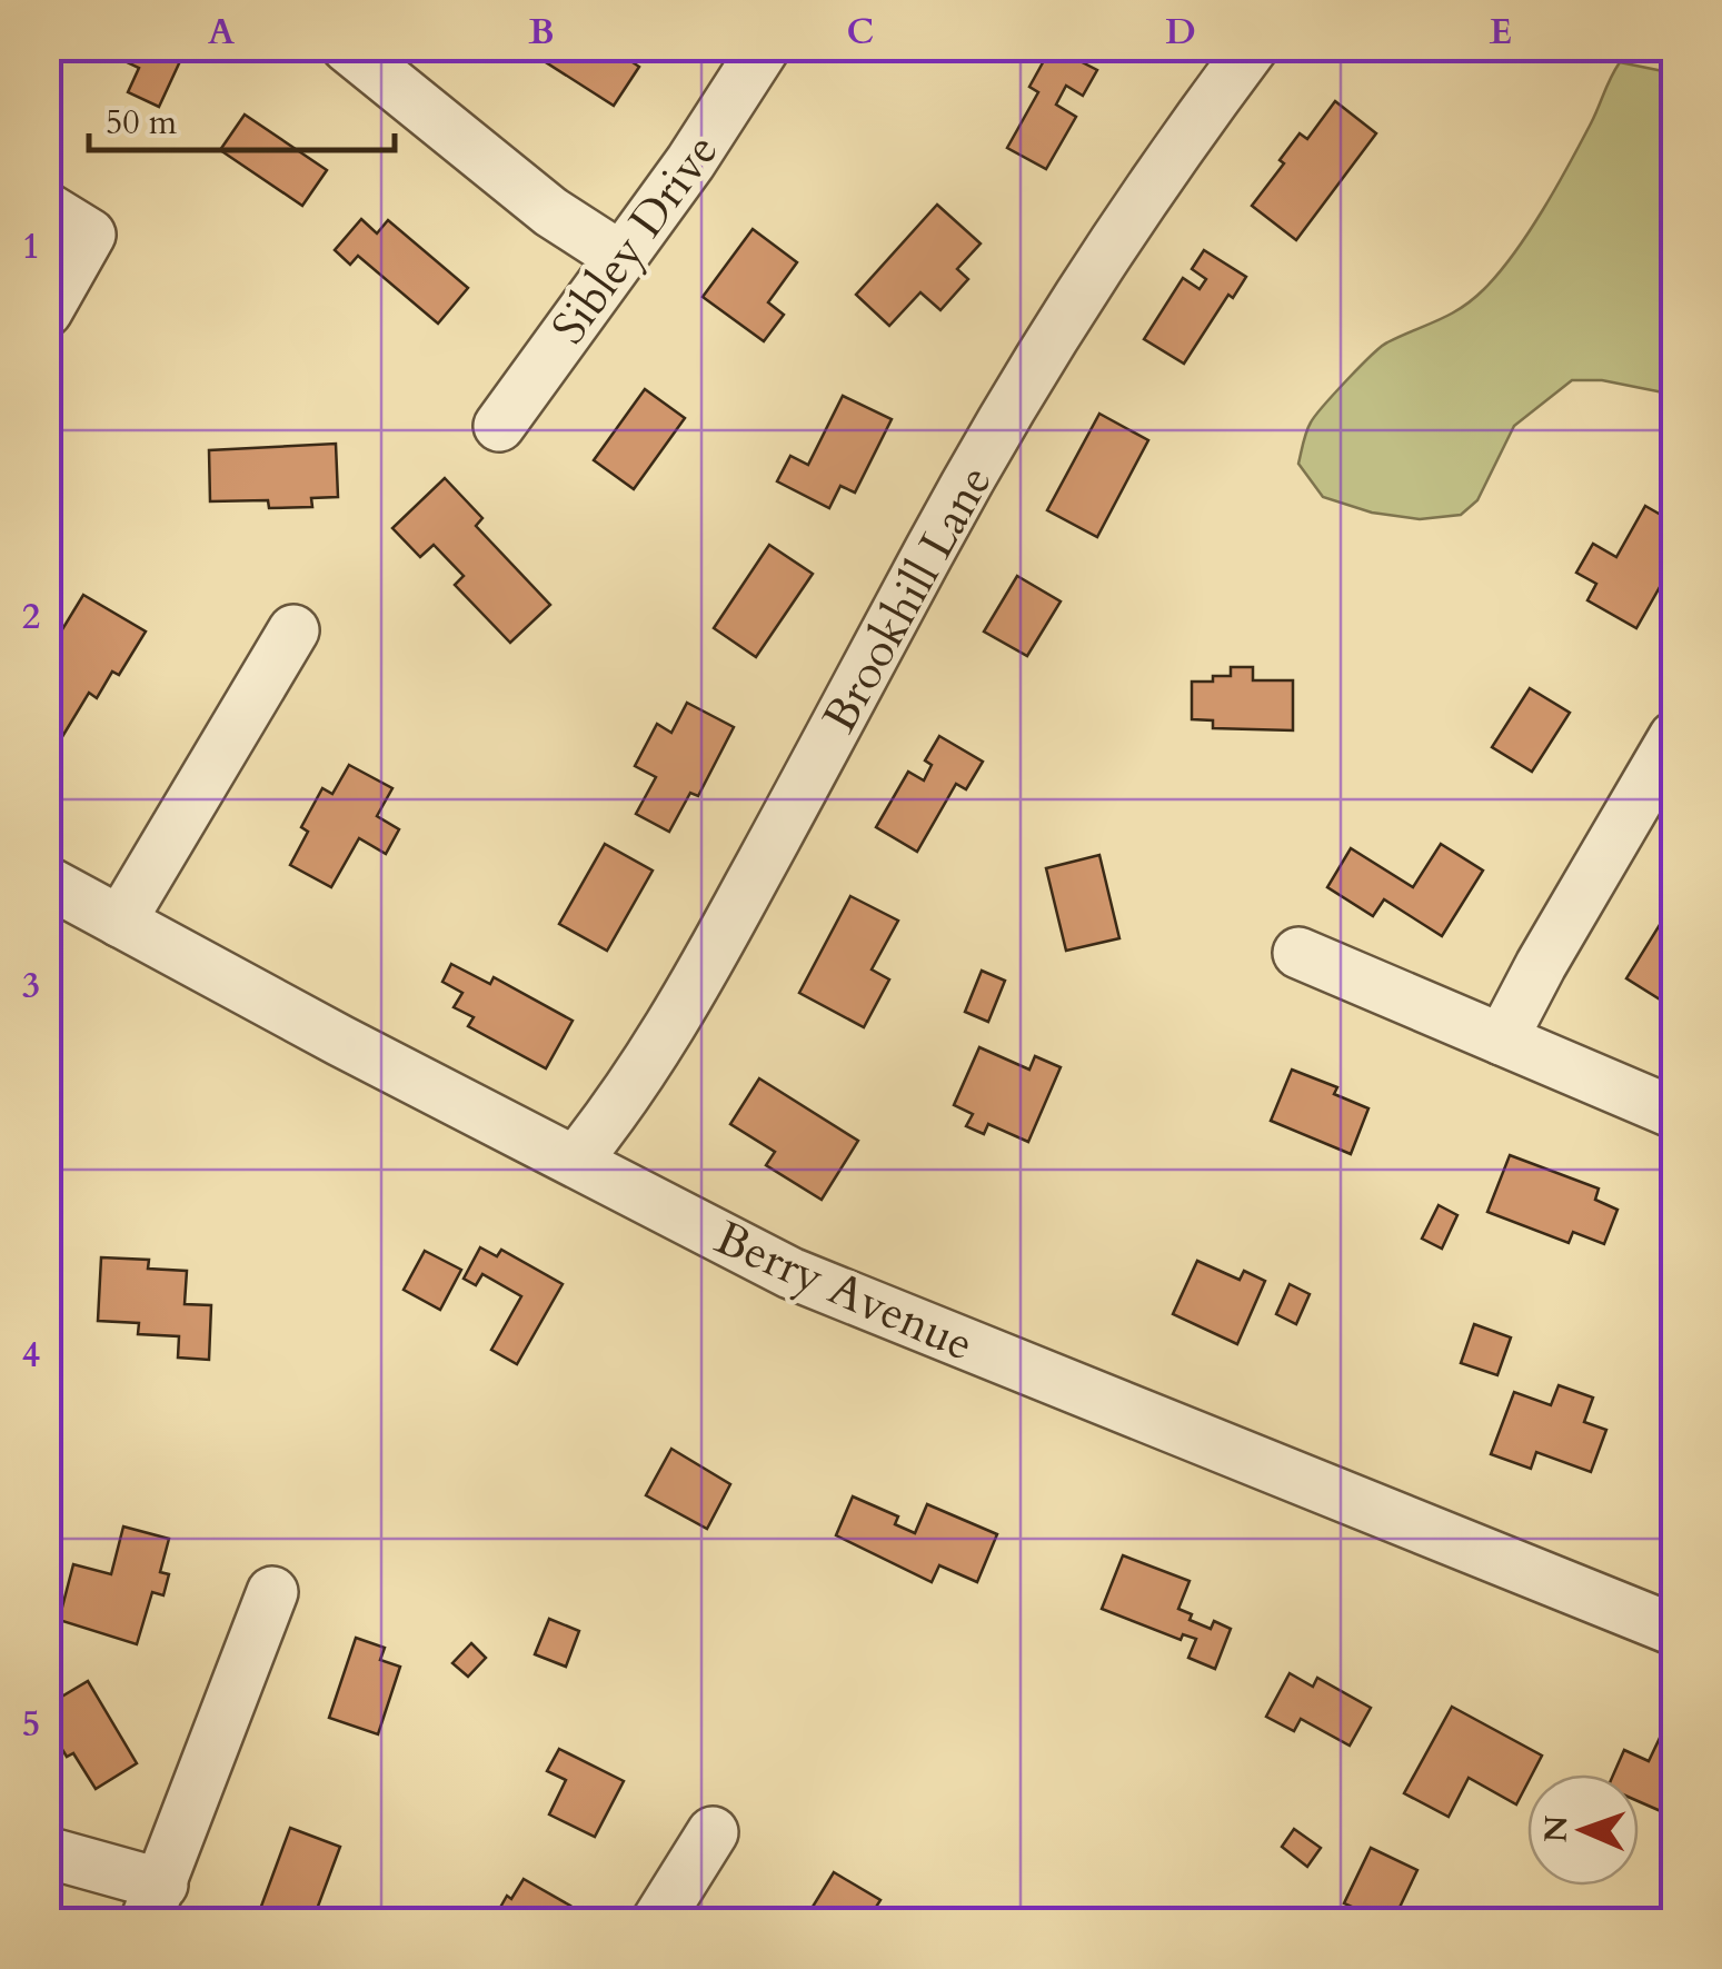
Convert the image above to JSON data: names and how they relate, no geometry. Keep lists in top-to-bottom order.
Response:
{
  "streets": {
    "street": ["Sibley Drive", "Brookhill Lane", "Berry Avenue"]
  },
  "crossings": [
    ["Brookhill Lane", "Berry Avenue"]
  ],
  "scale_bar": "50 m",
  "north": "left",
  "grid": {
    "columns": [
      "A",
      "B",
      "C",
      "D",
      "E"
    ],
    "rows": [
      "1",
      "2",
      "3",
      "4",
      "5"
    ]
  }
}
